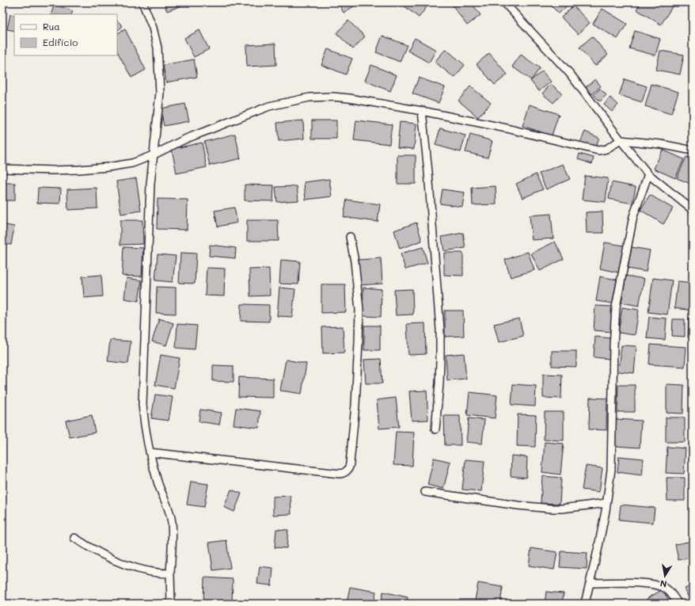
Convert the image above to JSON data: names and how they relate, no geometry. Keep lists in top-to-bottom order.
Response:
{
  "legend": ["Rua", "Edifício"],
  "north": "bottom"
}
